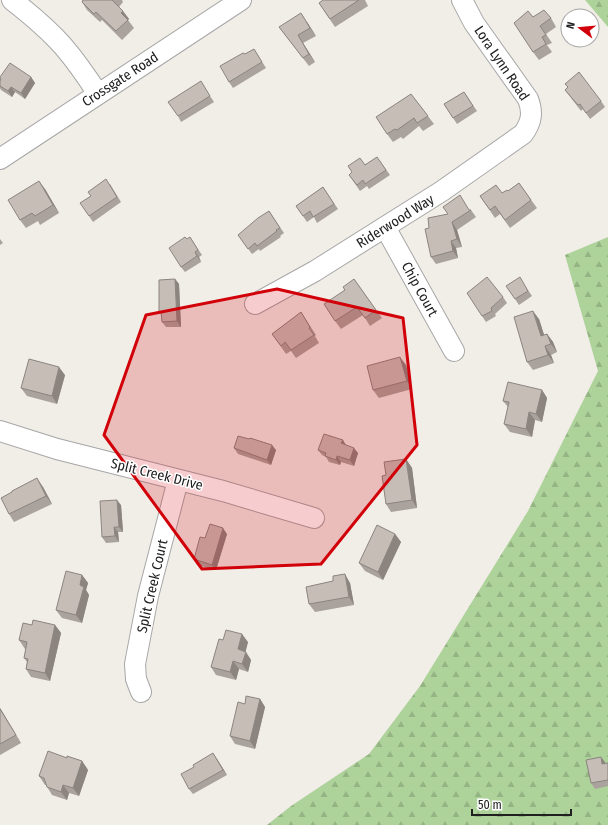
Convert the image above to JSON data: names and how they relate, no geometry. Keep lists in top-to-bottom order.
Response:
{
  "streets": {
    "street": [
      "Lora Lynn Road",
      "Crossgate Road",
      "Riderwood Way",
      "Chip Court",
      "Split Creek Drive",
      "Split Creek Court"
    ]
  },
  "crossings": [
    ["Lora Lynn Road", "Riderwood Way"],
    ["Riderwood Way", "Chip Court"],
    ["Split Creek Drive", "Split Creek Court"]
  ],
  "scale_bar": "50 m",
  "north": "left"
}
